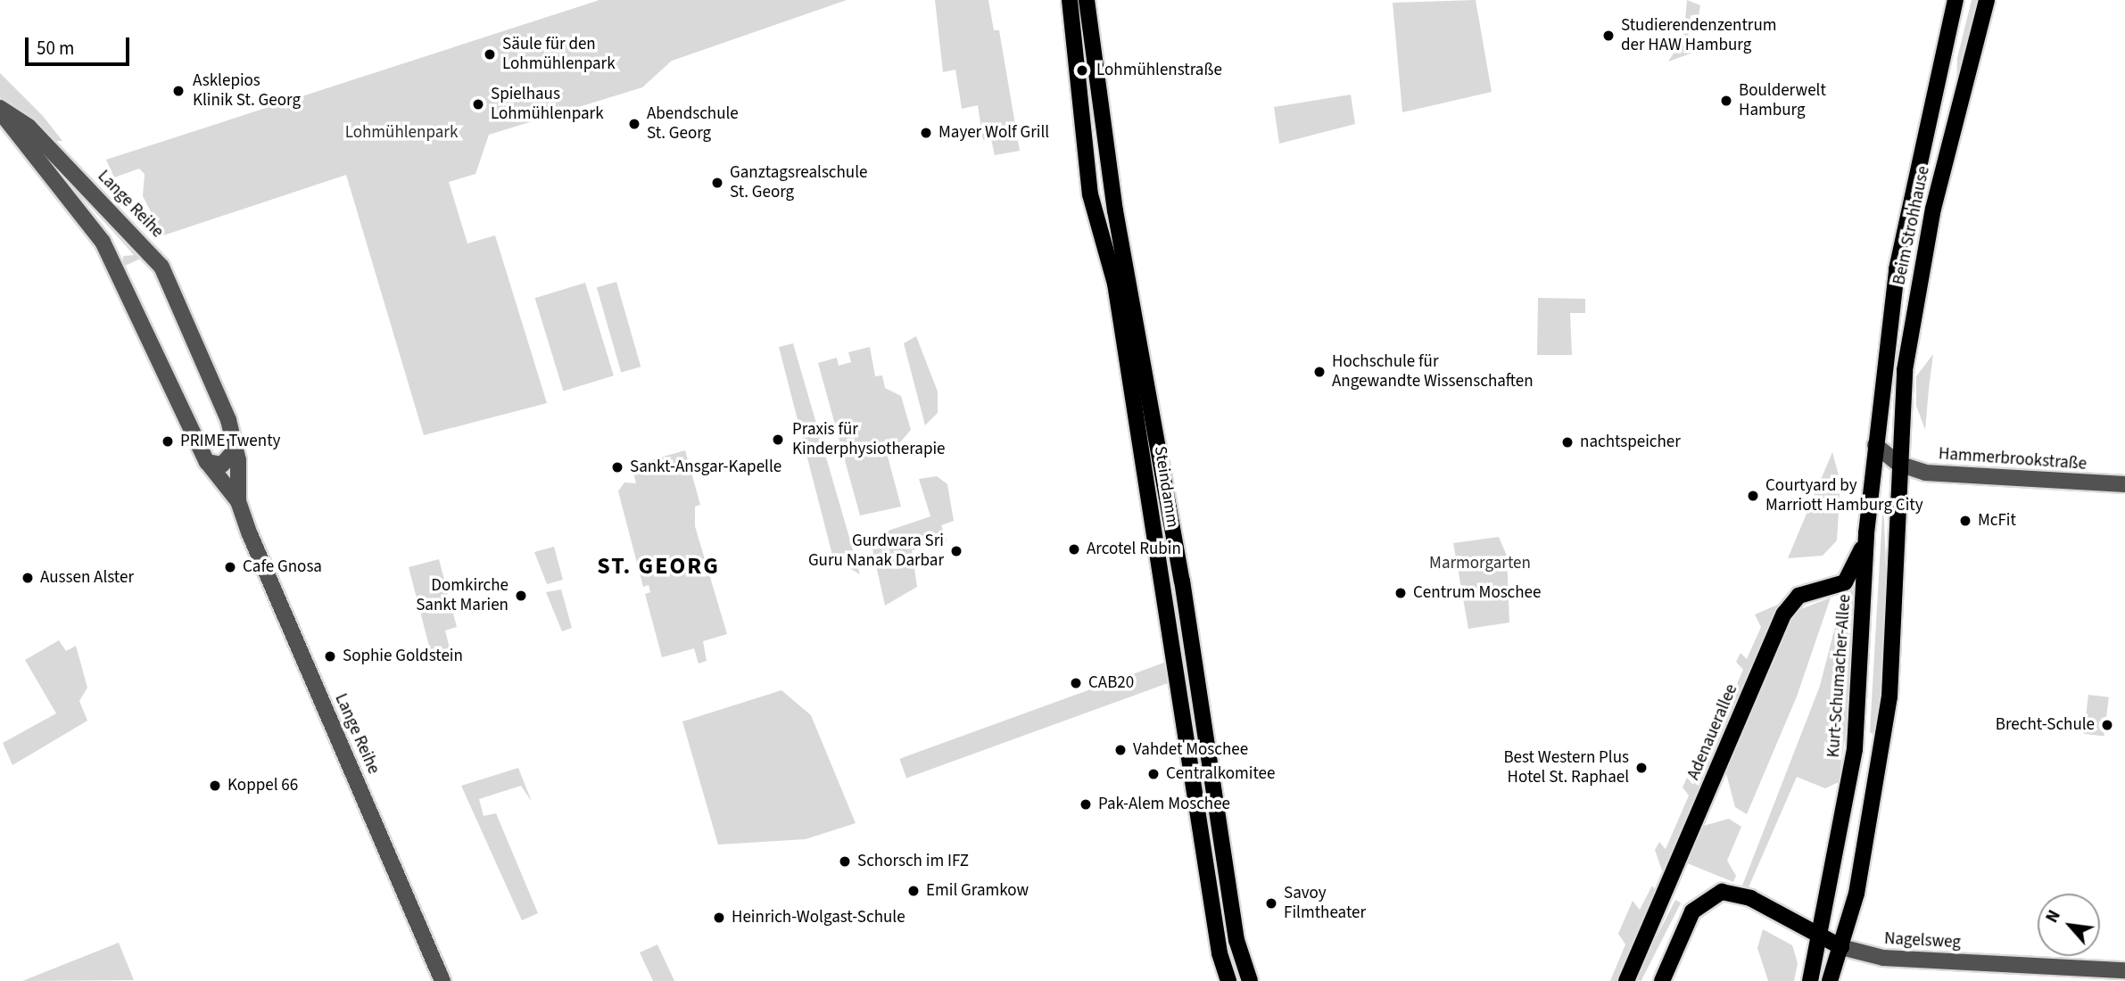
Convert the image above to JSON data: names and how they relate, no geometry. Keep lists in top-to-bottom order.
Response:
{
  "streets": {
    "main road": [
      "Beim Strohhause",
      "Steindamm",
      "Kurt-Schumacher-Allee",
      "Adenauerallee",
      "Nagelsweg"
    ],
    "street": ["Lange Reihe", "Hammerbrookstraße"]
  },
  "crossings": [
    ["Beim Strohhause", "Hammerbrookstraße"],
    ["Beim Strohhause", "Kurt-Schumacher-Allee"],
    ["Kurt-Schumacher-Allee", "Adenauerallee"],
    ["Kurt-Schumacher-Allee", "Nagelsweg"]
  ],
  "districts": ["ST. GEORG"],
  "parks": ["Lohmühlenpark", "Marmorgarten"],
  "places": [
    "Studierendenzentrum der HAW Hamburg",
    "Säule für den Lohmühlenpark",
    "Lohmühlenstraße",
    "Asklepios Klinik St. Georg",
    "Boulderwelt Hamburg",
    "Spielhaus Lohmühlenpark",
    "Abendschule St. Georg",
    "Mayer Wolf Grill",
    "Ganztagsrealschule St. Georg",
    "Hochschule für Angewandte Wissenschaften",
    "Praxis für Kinderphysiotherapie",
    "PRIME Twenty",
    "nachtspeicher",
    "Sankt-Ansgar-Kapelle",
    "Courtyard by Marriott Hamburg City",
    "McFit",
    "Arcotel Rubin",
    "Gurdwara Sri Guru Nanak Darbar",
    "Cafe Gnosa",
    "Aussen Alster",
    "Centrum Moschee",
    "Domkirche Sankt Marien",
    "Sophie Goldstein",
    "CAB20",
    "Brecht-Schule",
    "Vahdet Moschee",
    "Best Western Plus Hotel St. Raphael",
    "Centralkomitee",
    "Koppel 66",
    "Pak-Alem Moschee",
    "Schorsch im IFZ",
    "Emil Gramkow",
    "Savoy Filmtheater",
    "Heinrich-Wolgast-Schule"
  ],
  "scale_bar": "50 m",
  "north": "top left"
}
